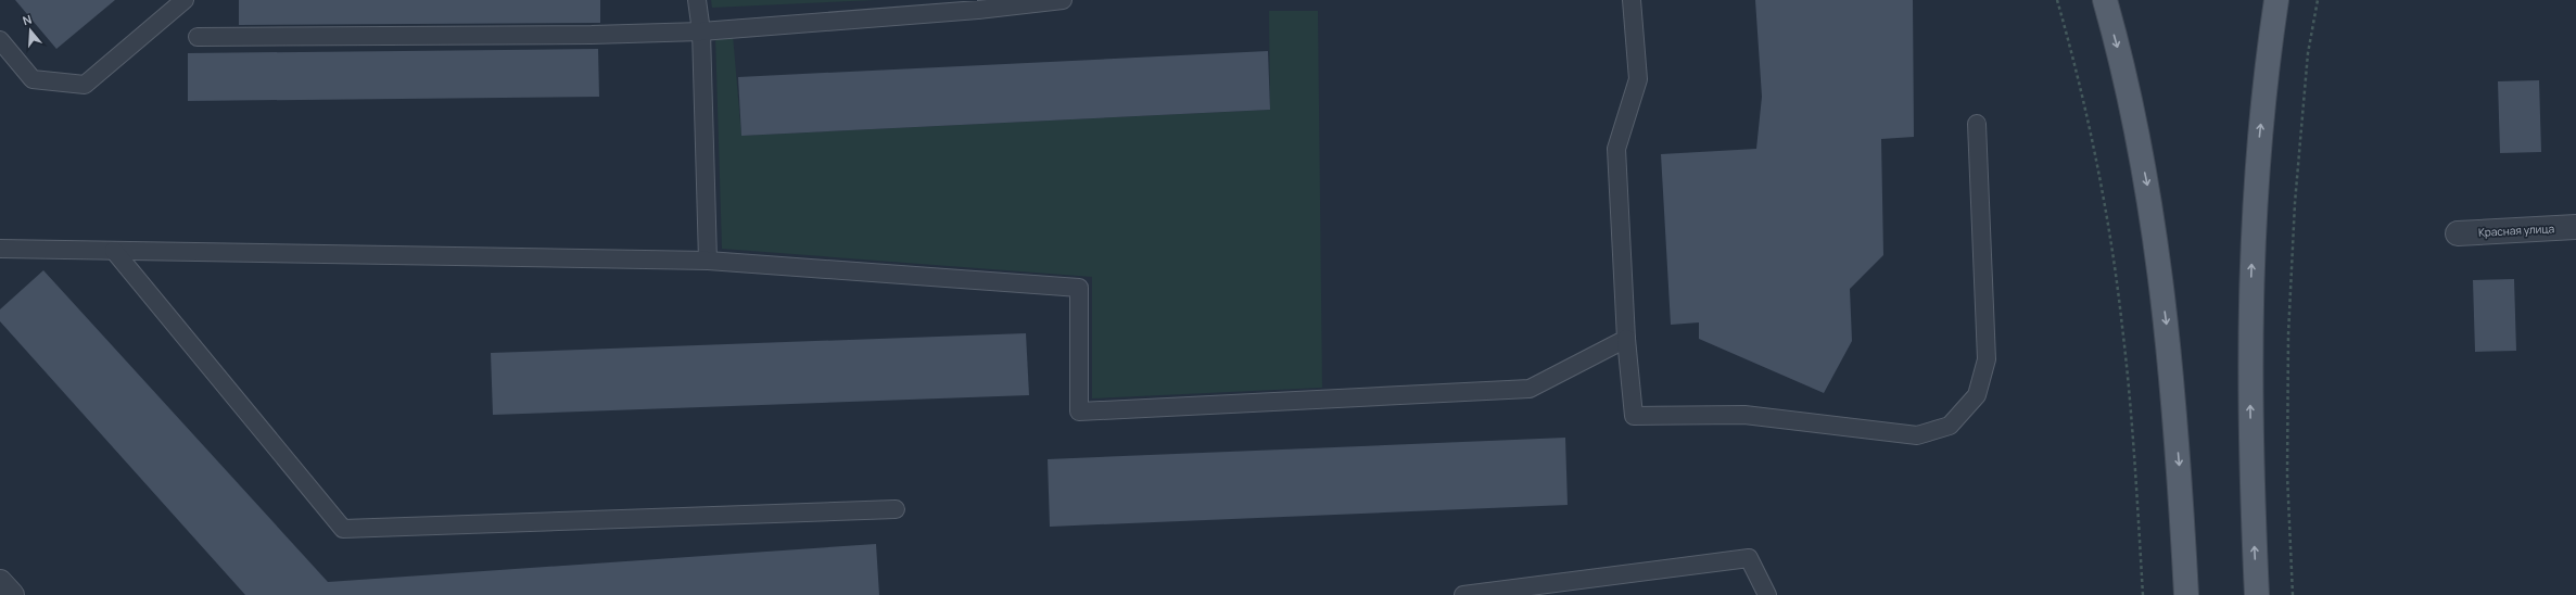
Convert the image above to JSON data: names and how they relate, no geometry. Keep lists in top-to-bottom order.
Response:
{
  "streets": {
    "street": ["Красная улица"]
  },
  "north": "top"
}
